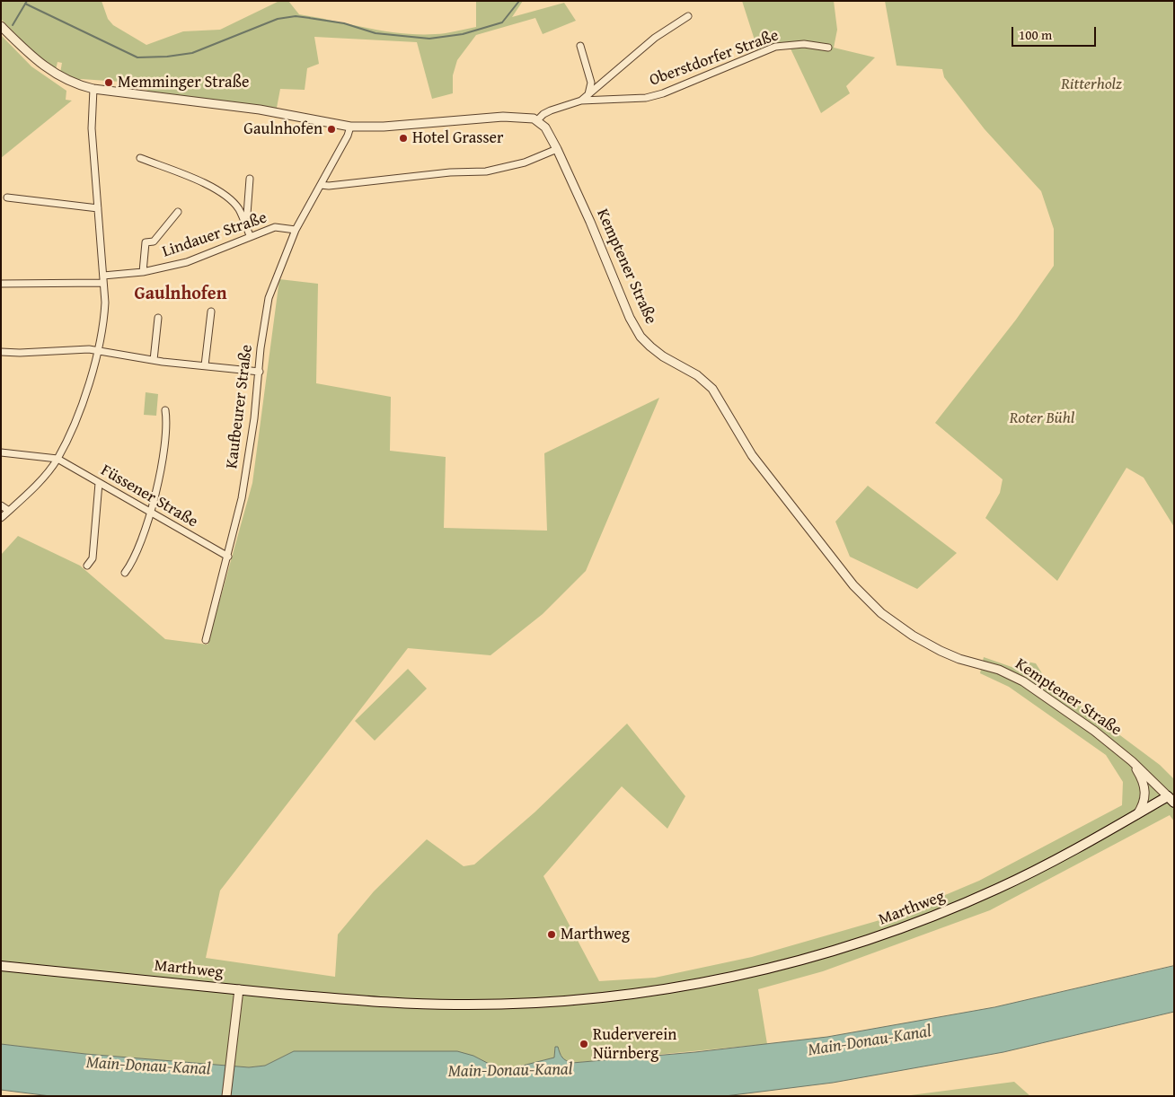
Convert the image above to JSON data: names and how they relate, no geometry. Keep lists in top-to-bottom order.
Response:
{
  "streets": {
    "main road": ["Marthweg"],
    "street": [
      "Oberstdorfer Straße",
      "Lindauer Straße",
      "Kemptener Straße",
      "Kaufbeurer Straße",
      "Füssener Straße"
    ]
  },
  "crossings": [
    ["Lindauer Straße", "Kaufbeurer Straße"],
    ["Kemptener Straße", "Marthweg"],
    ["Kaufbeurer Straße", "Füssener Straße"]
  ],
  "districts": ["Gaulnhofen"],
  "water": ["Main-Donau-Kanal"],
  "parks": ["Ritterholz", "Roter Bühl"],
  "places": [
    "Memminger Straße",
    "Gaulnhofen",
    "Hotel Grasser",
    "Marthweg",
    "Ruderverein Nürnberg"
  ],
  "scale_bar": "100 m"
}
